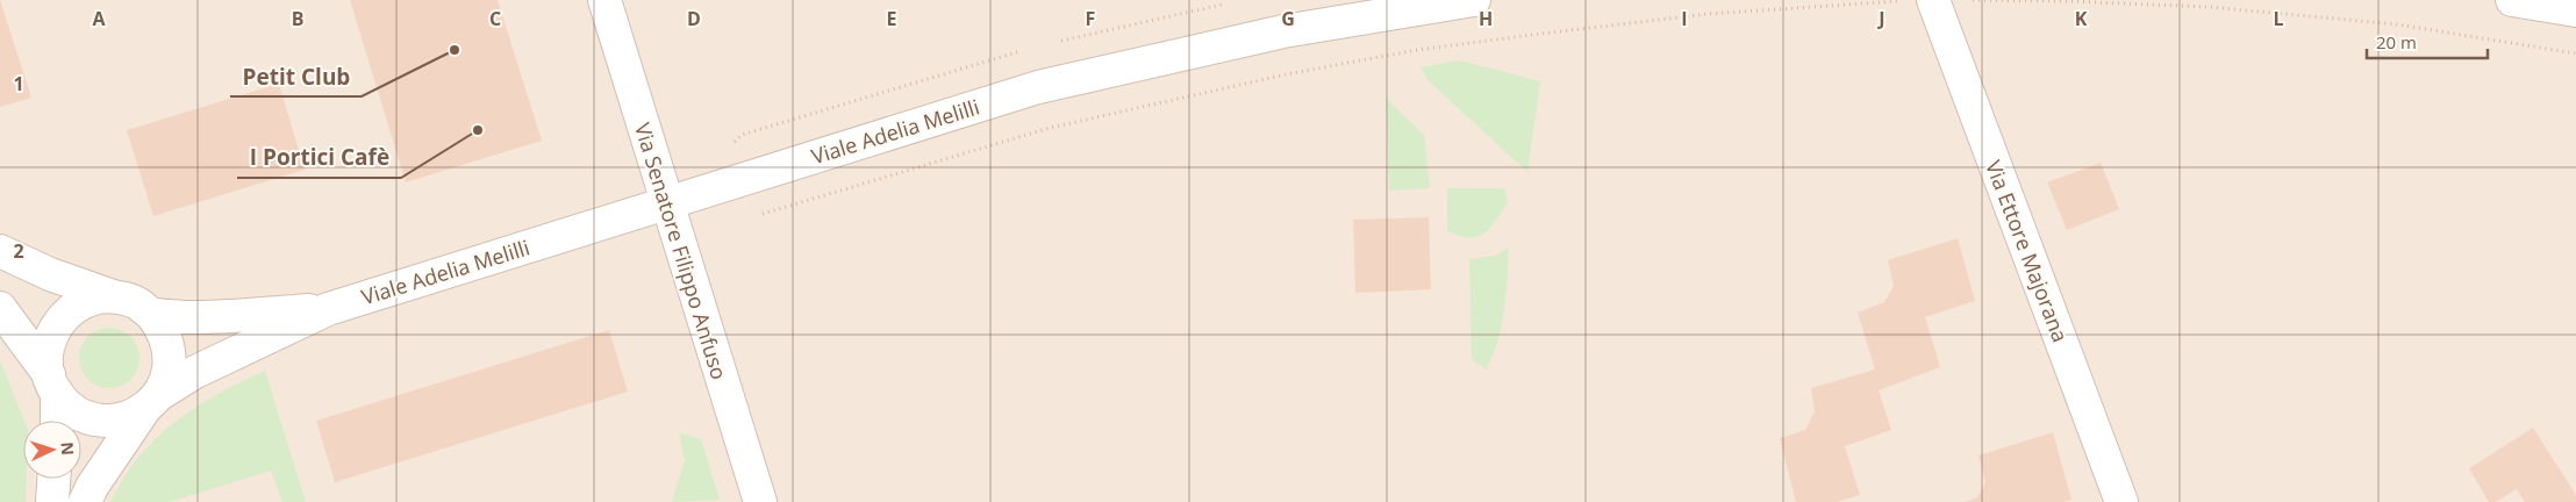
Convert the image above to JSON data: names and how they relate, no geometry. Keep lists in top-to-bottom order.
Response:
{
  "streets": {
    "street": ["Viale Adelia Melilli", "Via Senatore Filippo Anfuso", "Via Ettore Majorana"]
  },
  "crossings": [
    ["Viale Adelia Melilli", "Via Senatore Filippo Anfuso"]
  ],
  "places": ["Petit Club", "I Portici Cafè"],
  "scale_bar": "20 m",
  "north": "right",
  "grid": {
    "columns": [
      "A",
      "B",
      "C",
      "D",
      "E",
      "F",
      "G",
      "H",
      "I",
      "J",
      "K",
      "L"
    ],
    "rows": ["1", "2"]
  }
}
